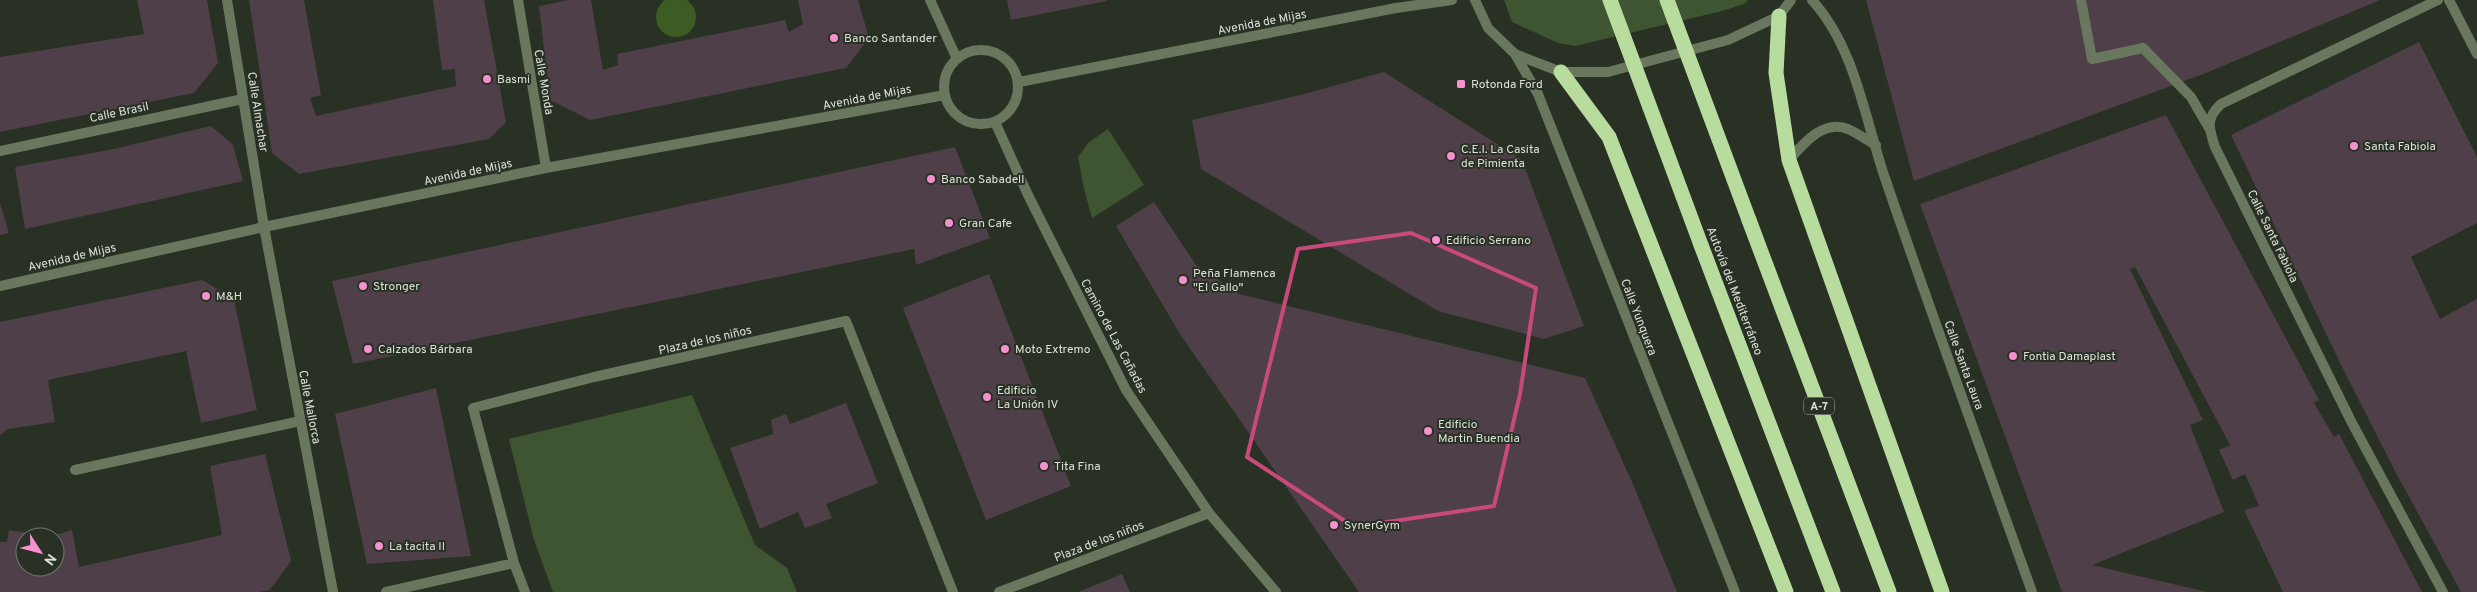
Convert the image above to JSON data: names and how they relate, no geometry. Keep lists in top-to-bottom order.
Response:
{
  "streets": {
    "highway": ["Autovía del Mediterráneo", "A-7"],
    "street": [
      "Avenida de Mijas",
      "Calle Monda",
      "Calle Brasil",
      "Calle Almachar",
      "Calle Santa Fabiola",
      "Calle Yunquera",
      "Camino de Las Cañadas",
      "Plaza de los niños",
      "Calle Santa Laura",
      "Calle Mallorca"
    ]
  },
  "crossings": [
    ["Avenida de Mijas", "Calle Monda"],
    ["Avenida de Mijas", "Calle Almachar"],
    ["Avenida de Mijas", "Camino de Las Cañadas"],
    ["Avenida de Mijas", "Calle Mallorca"],
    ["Calle Brasil", "Calle Almachar"],
    ["Calle Almachar", "Calle Mallorca"],
    ["Camino de Las Cañadas", "Plaza de los niños"]
  ],
  "places": {
    "other": [
      "Banco Santander",
      "Basmi",
      "Santa Fabiola",
      "C.E.I. La Casita de Pimienta",
      "Banco Sabadell",
      "Gran Cafe",
      "Edificio Serrano",
      "Peña Flamenca \"El Gallo\"",
      "Stronger",
      "M&H",
      "Calzados Bárbara",
      "Moto Extremo",
      "Fontia Damaplast",
      "Edificio La Unión IV",
      "Edificio Martin Buendia",
      "Tita Fina",
      "SynerGym",
      "La tacita II"
    ],
    "transit": ["Rotonda Ford"]
  },
  "north": "bottom right"
}
